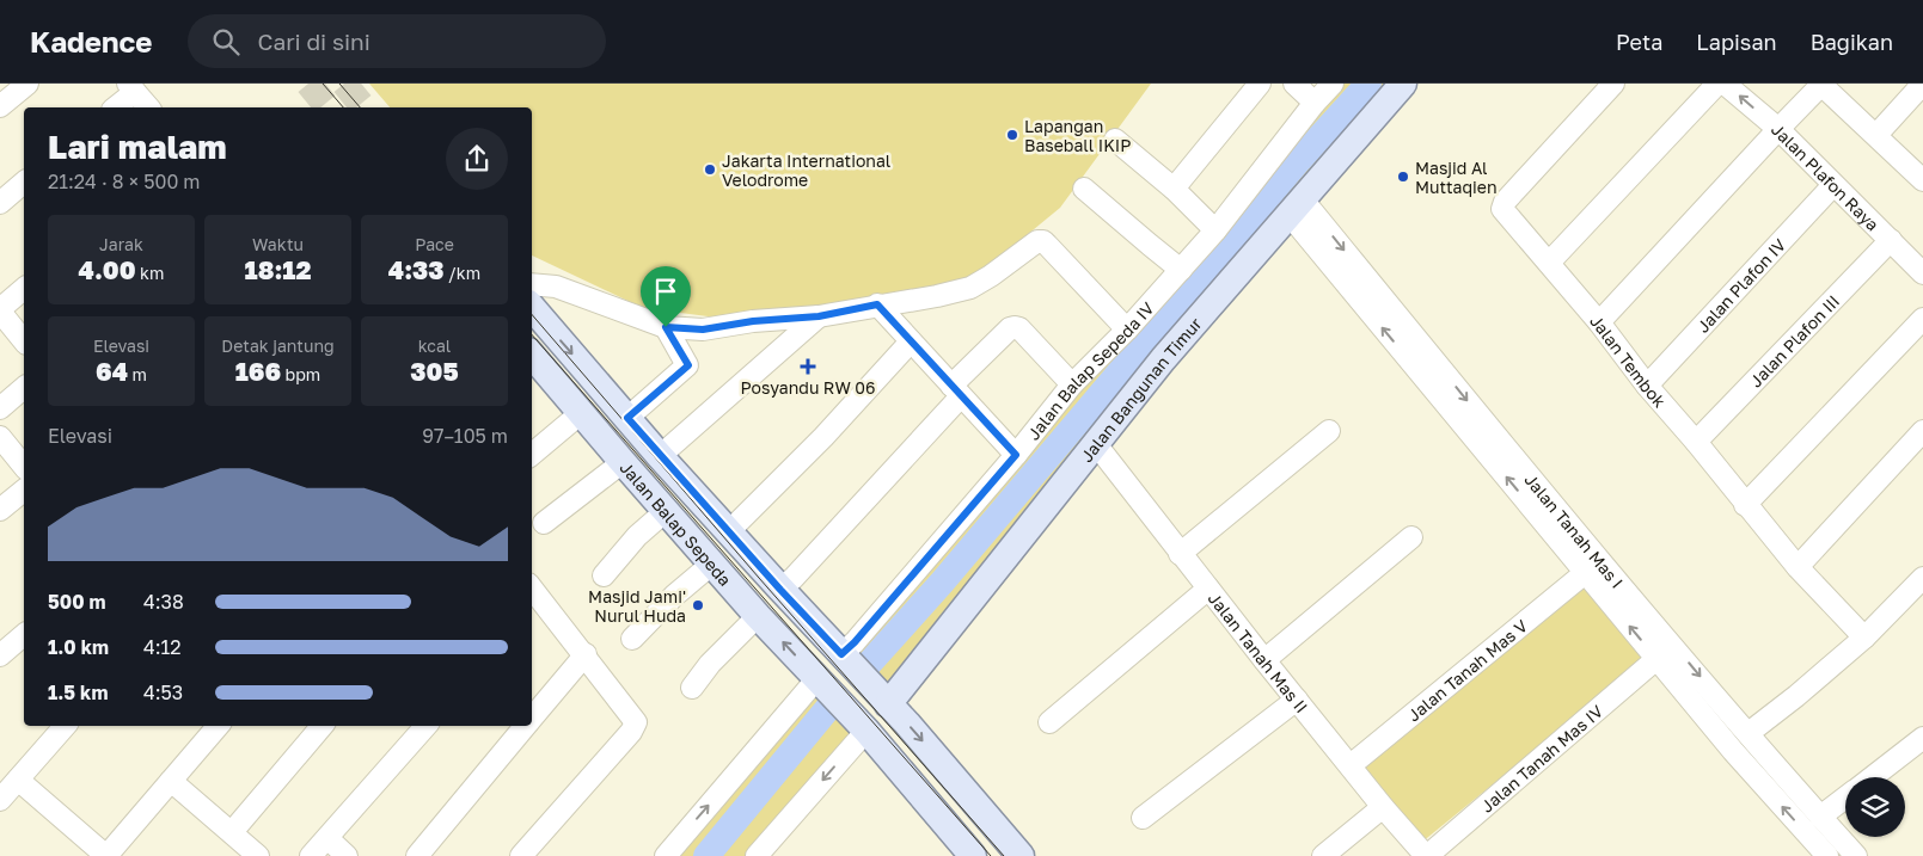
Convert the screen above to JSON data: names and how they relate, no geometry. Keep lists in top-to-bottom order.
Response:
{
  "streets": {
    "main road": ["Jalan Bangunan Timur", "Jalan Balap Sepeda"],
    "street": [
      "Jalan Plafon Raya",
      "Jalan Plafon IV",
      "Jalan Plafon III",
      "Jalan Tembok",
      "Jalan Balap Sepeda IV",
      "Jalan Tanah Mas I",
      "Jalan Tanah Mas II",
      "Jalan Tanah Mas V",
      "Jalan Tanah Mas IV"
    ]
  },
  "crossings": [
    ["Jalan Plafon Raya", "Jalan Plafon IV"],
    ["Jalan Plafon Raya", "Jalan Plafon III"],
    ["Jalan Plafon IV", "Jalan Tembok"],
    ["Jalan Plafon III", "Jalan Tembok"],
    ["Jalan Balap Sepeda IV", "Jalan Balap Sepeda"],
    ["Jalan Bangunan Timur", "Jalan Balap Sepeda"],
    ["Jalan Bangunan Timur", "Jalan Tanah Mas I"],
    ["Jalan Bangunan Timur", "Jalan Tanah Mas II"],
    ["Jalan Tanah Mas I", "Jalan Tanah Mas V"],
    ["Jalan Tanah Mas I", "Jalan Tanah Mas IV"],
    ["Jalan Tanah Mas II", "Jalan Tanah Mas V"],
    ["Jalan Tanah Mas II", "Jalan Tanah Mas IV"]
  ],
  "places": {
    "other": [
      "Lapangan Baseball IKIP",
      "Jakarta International Velodrome",
      "Masjid Al Muttaqien",
      "Masjid Jami' Nurul Huda"
    ],
    "health": ["Posyandu RW 06"]
  },
  "page": {
    "header": "Kadence",
    "search": "Cari di sini",
    "nav": ["Peta", "Lapisan", "Bagikan"],
    "heading": ["Lari malam", "21:24 · 8 × 500 m"],
    "stats": [
      ["Jarak", "4.00 km"],
      ["Waktu", "18:12"],
      ["Pace", "4:33 /km"],
      ["Elevasi", "64 m"],
      ["Detak jantung", "166 bpm"],
      ["kcal", "305"]
    ],
    "chart": ["Elevasi", "97–105 m"],
    "list": [
      {
        "name": "500 m",
        "note": "4:38"
      },
      {
        "name": "1.0 km",
        "note": "4:12"
      },
      {
        "name": "1.5 km",
        "note": "4:53"
      }
    ]
  }
}
